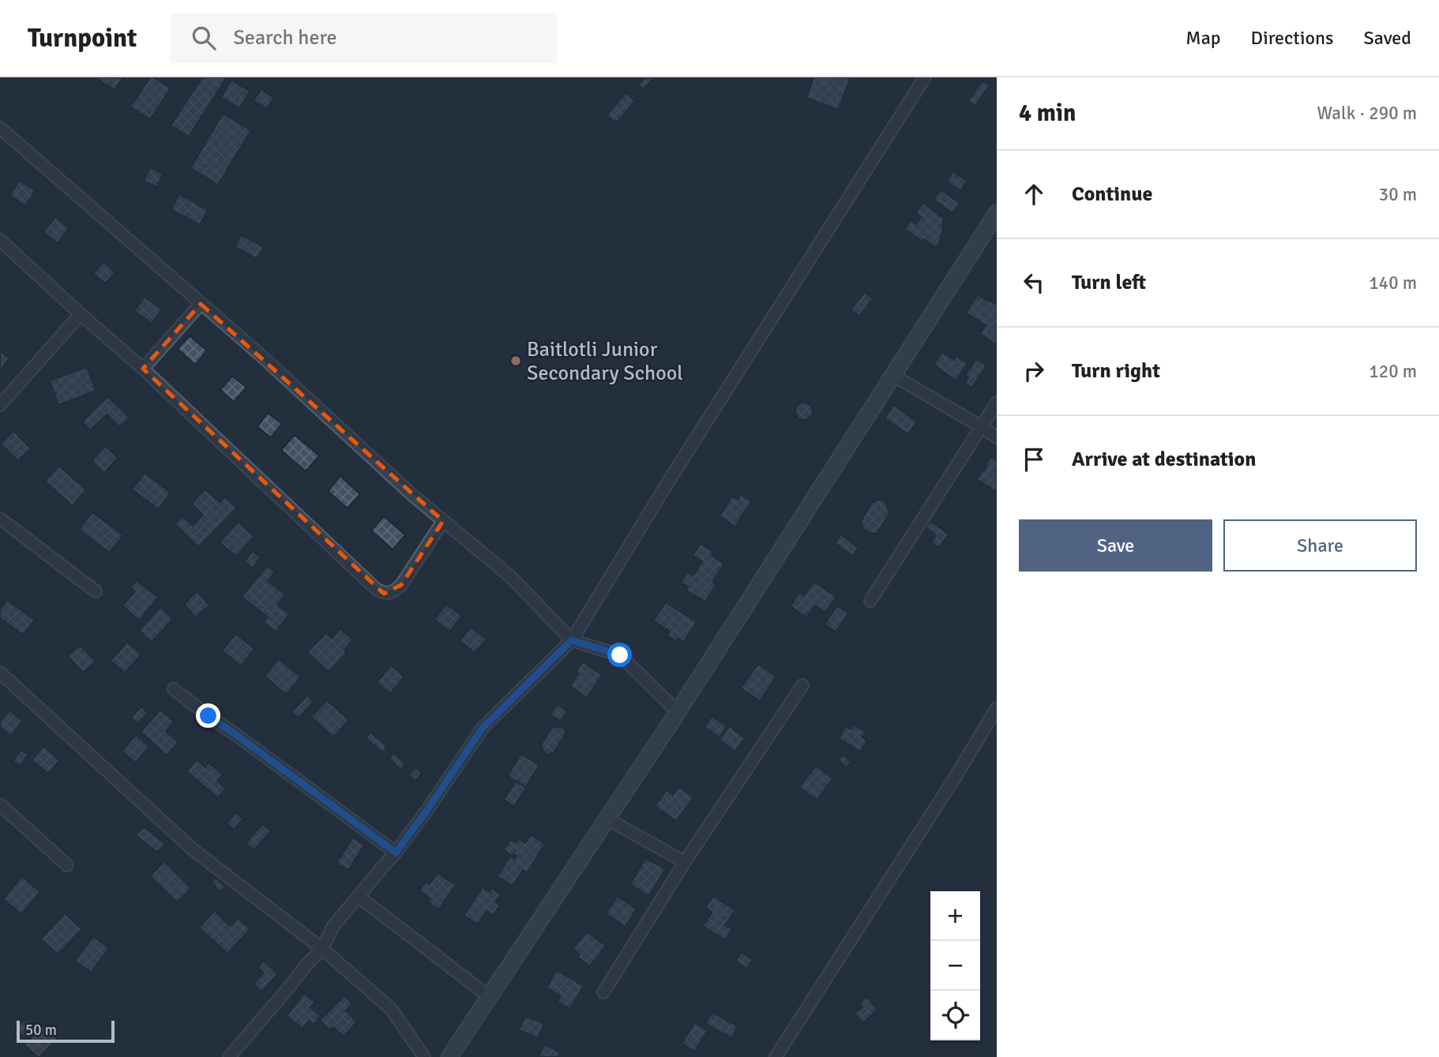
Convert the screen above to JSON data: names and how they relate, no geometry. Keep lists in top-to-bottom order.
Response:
{
  "places": ["Baitlotli Junior Secondary School"],
  "scale_bar": "50 m",
  "page": {
    "header": "Turnpoint",
    "search": "Search here",
    "nav": ["Map", "Directions", "Saved"],
    "heading": ["4 min", "Walk · 290 m"],
    "list": [
      ["Continue", "30 m"],
      ["Turn left", "140 m"],
      ["Turn right", "120 m"],
      "Arrive at destination"
    ],
    "buttons": ["Save", "Share"],
    "map_buttons": ["+", "−"],
    "scale": "50 m"
  }
}
